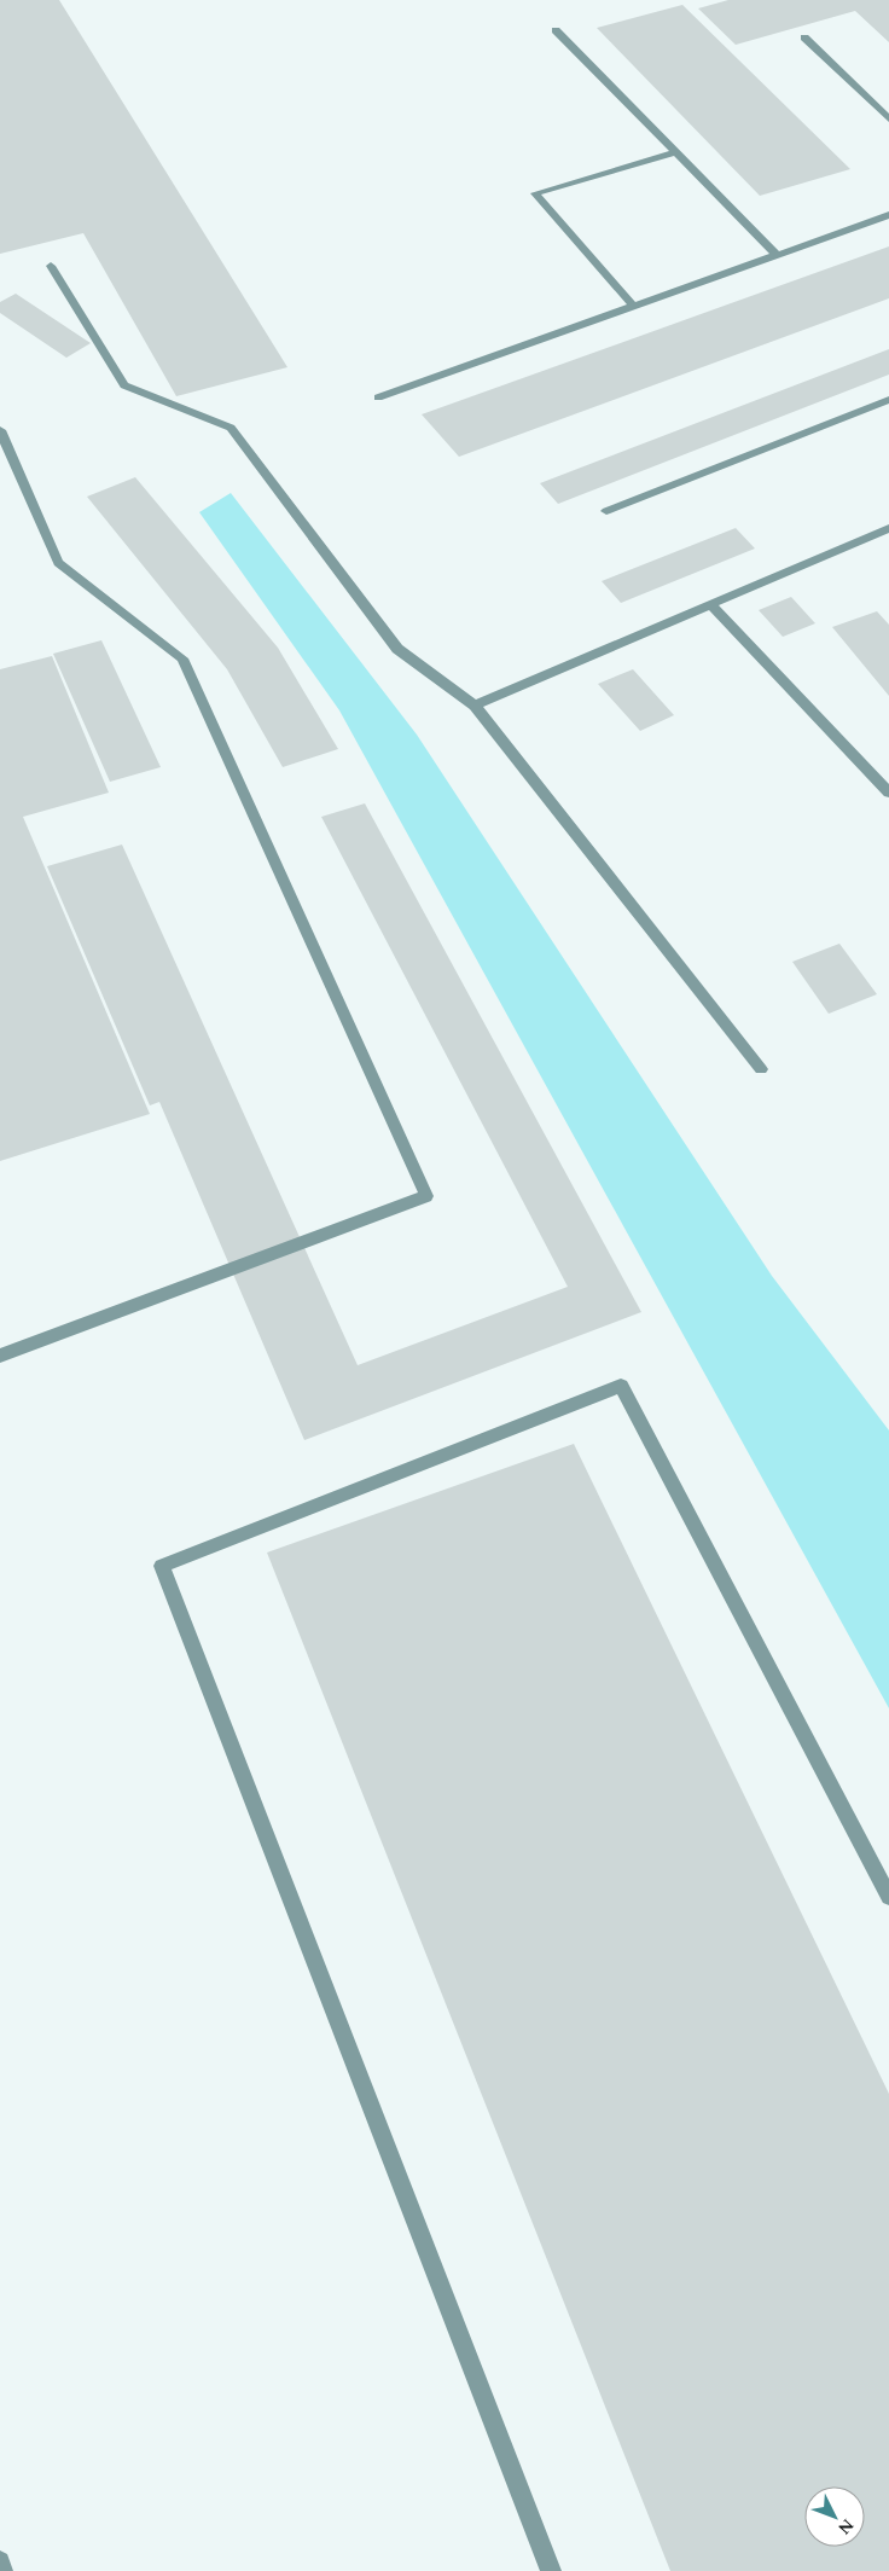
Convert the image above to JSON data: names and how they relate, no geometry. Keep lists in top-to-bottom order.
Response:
{
  "north": "bottom right"
}
